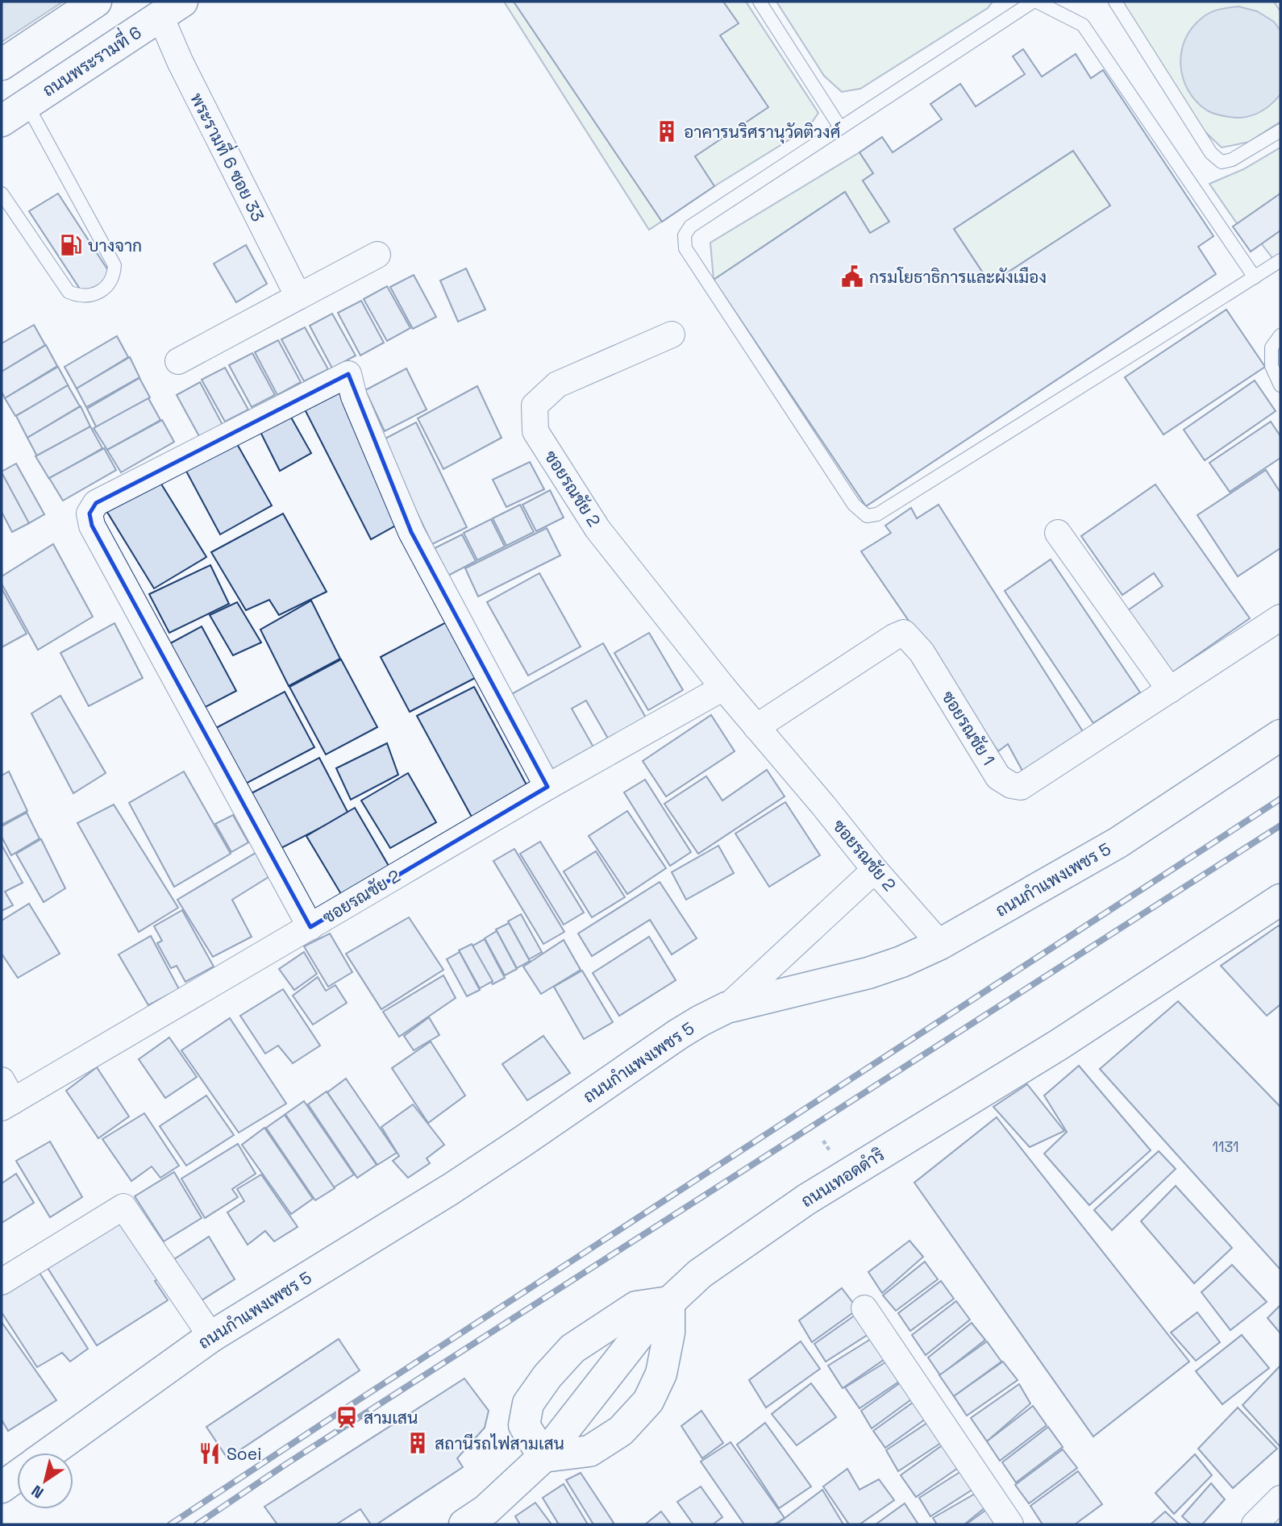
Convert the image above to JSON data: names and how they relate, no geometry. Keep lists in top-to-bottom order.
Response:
{
  "streets": {
    "main road": ["ถนนพระรามที่ 6", "ถนนกำแพงเพชร 5", "ถนนเทอดดำริ"],
    "street": ["พระรามที่ 6 ซอย 33", "ซอยรณชัย 2", "ซอยรณชัย 1"]
  },
  "crossings": [
    ["ถนนพระรามที่ 6", "พระรามที่ 6 ซอย 33"],
    ["ซอยรณชัย 2", "ซอยรณชัย 1"],
    ["ซอยรณชัย 2", "ถนนกำแพงเพชร 5"]
  ],
  "places": {
    "building": ["อาคารนริศรานุวัดติวงศ์", "สถานีรถไฟสามเสน"],
    "fuel station": ["บางจาก"],
    "public building": ["กรมโยธาธิการและผังเมือง"],
    "station": ["สามเสน"],
    "restaurant": ["Soei"]
  },
  "house_numbers": ["1131"],
  "north": "bottom left"
}
